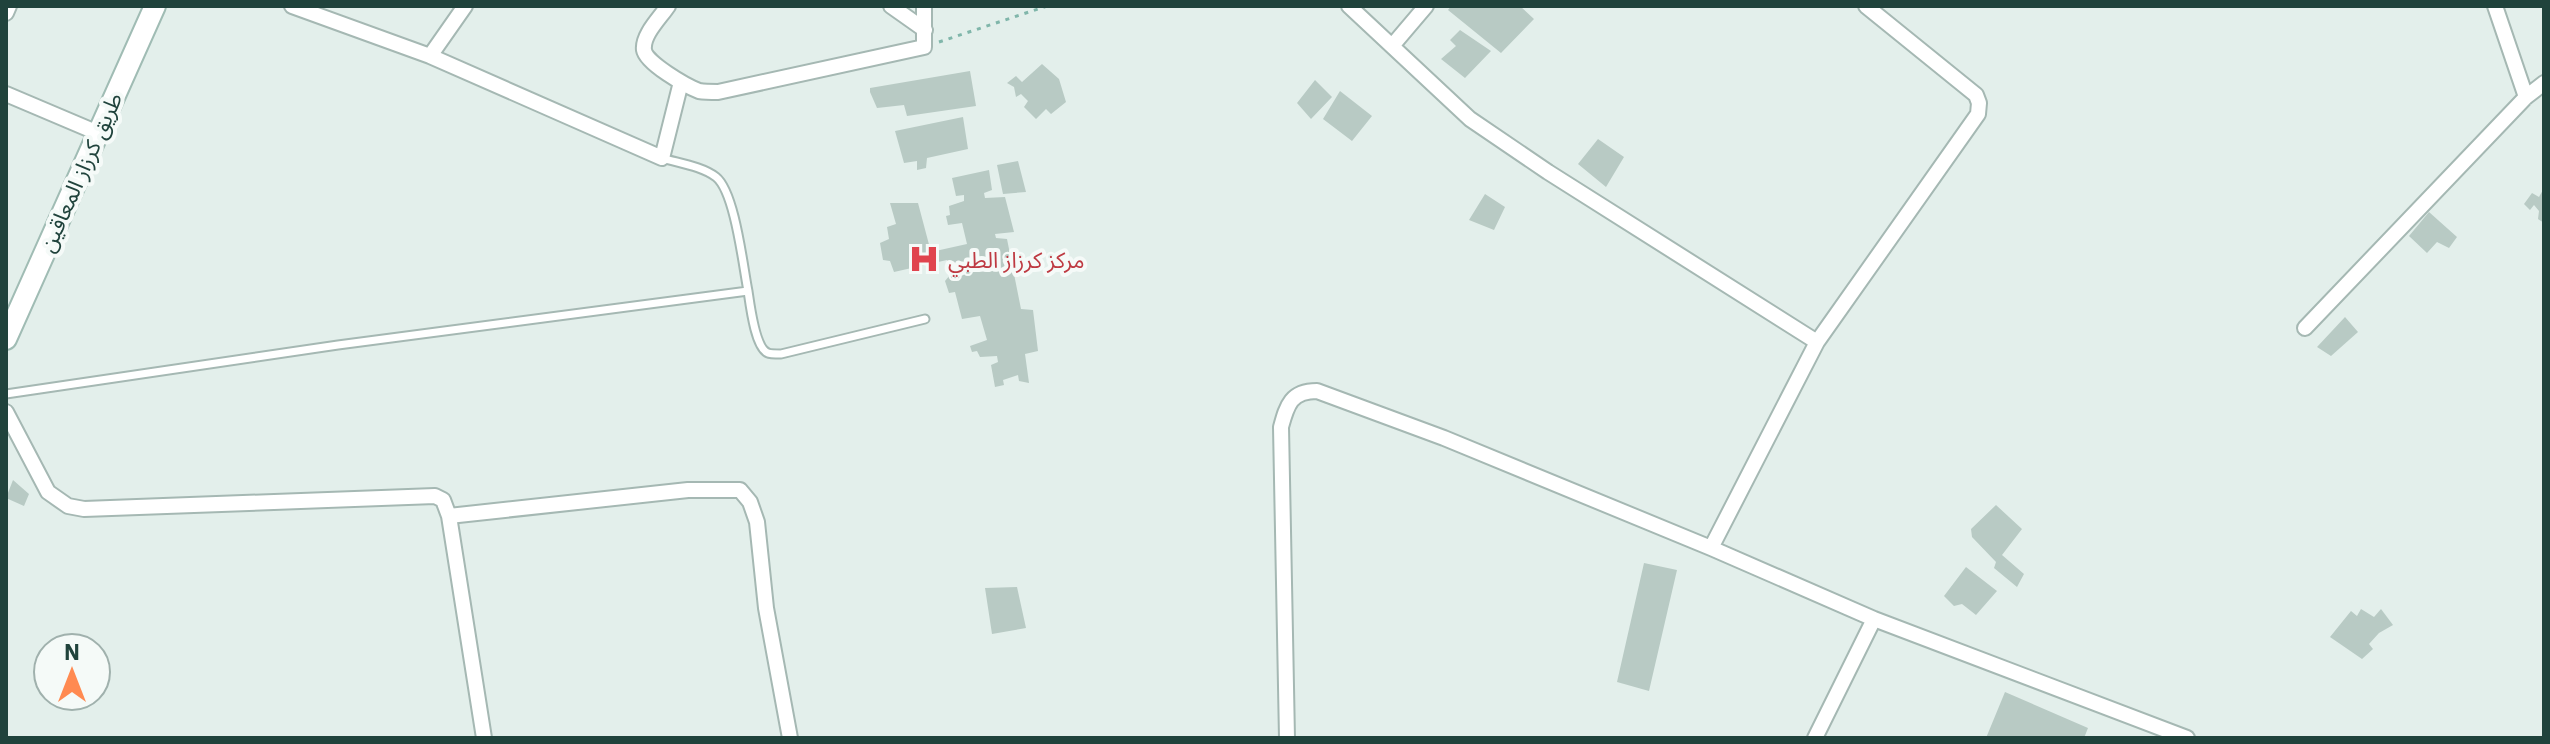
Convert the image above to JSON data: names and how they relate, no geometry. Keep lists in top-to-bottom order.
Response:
{
  "streets": {
    "street": ["طريق كرزاز المعاقين"]
  },
  "places": {
    "hospital": ["مركز كرزاز الطبي"]
  },
  "north": "top"
}
